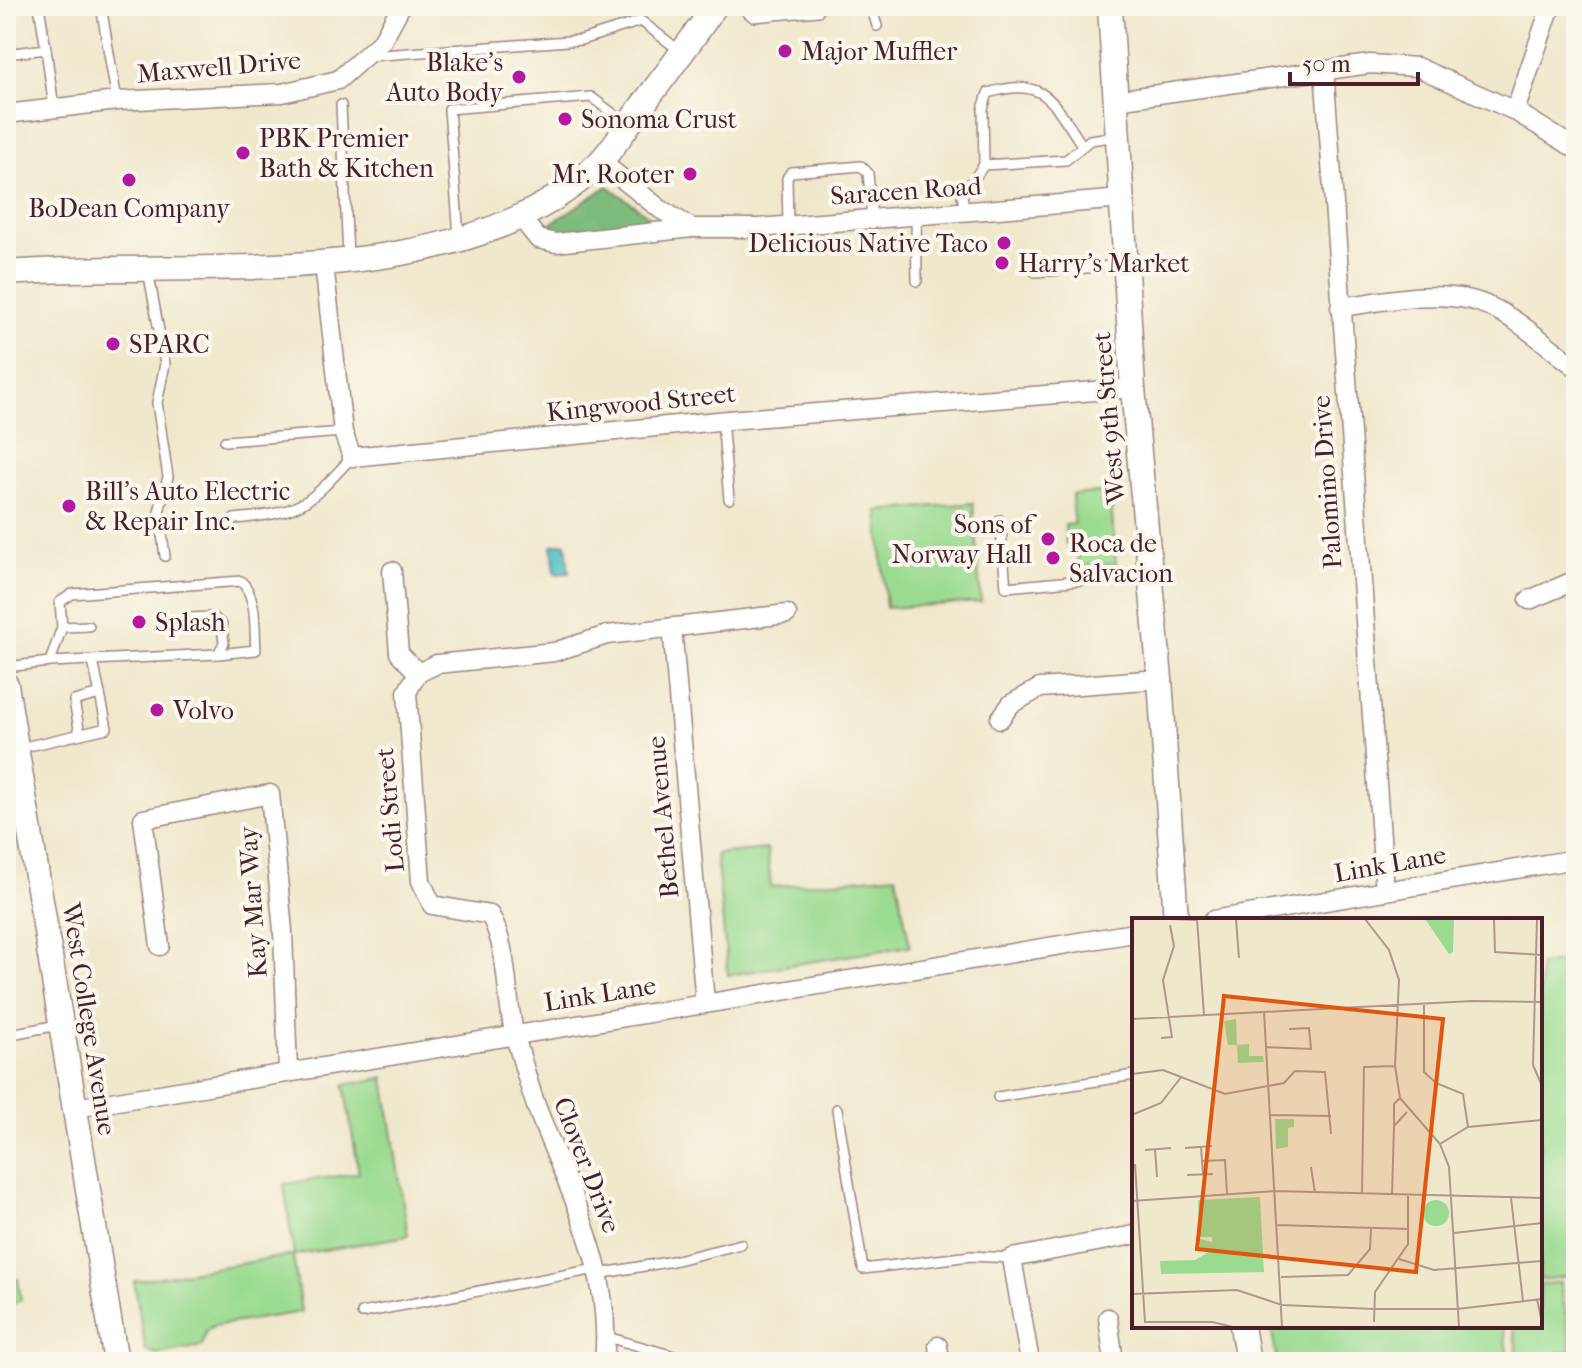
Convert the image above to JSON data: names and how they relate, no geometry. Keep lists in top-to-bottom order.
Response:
{
  "streets": {
    "main road": ["West 9th Street", "West College Avenue"],
    "street": [
      "Maxwell Drive",
      "Saracen Road",
      "Kingwood Street",
      "Palomino Drive",
      "Lodi Street",
      "Bethel Avenue",
      "Link Lane",
      "Kay Mar Way",
      "Clover Drive"
    ]
  },
  "crossings": [
    ["Saracen Road", "West 9th Street"],
    ["Kingwood Street", "West 9th Street"],
    ["Palomino Drive", "Link Lane"],
    ["Lodi Street", "Link Lane"],
    ["Lodi Street", "Clover Drive"],
    ["Bethel Avenue", "Link Lane"],
    ["Link Lane", "Kay Mar Way"],
    ["Link Lane", "West College Avenue"],
    ["Link Lane", "Clover Drive"]
  ],
  "places": [
    "Major Muffler",
    "Blake's Auto Body",
    "Sonoma Crust",
    "PBK Premier Bath & Kitchen",
    "Mr. Rooter",
    "BoDean Company",
    "Delicious Native Taco",
    "Harry's Market",
    "SPARC",
    "Bill's Auto Electric & Repair Inc.",
    "Sons of Norway Hall",
    "Roca de Salvacion",
    "Splash",
    "Volvo"
  ],
  "scale_bar": "50 m"
}
